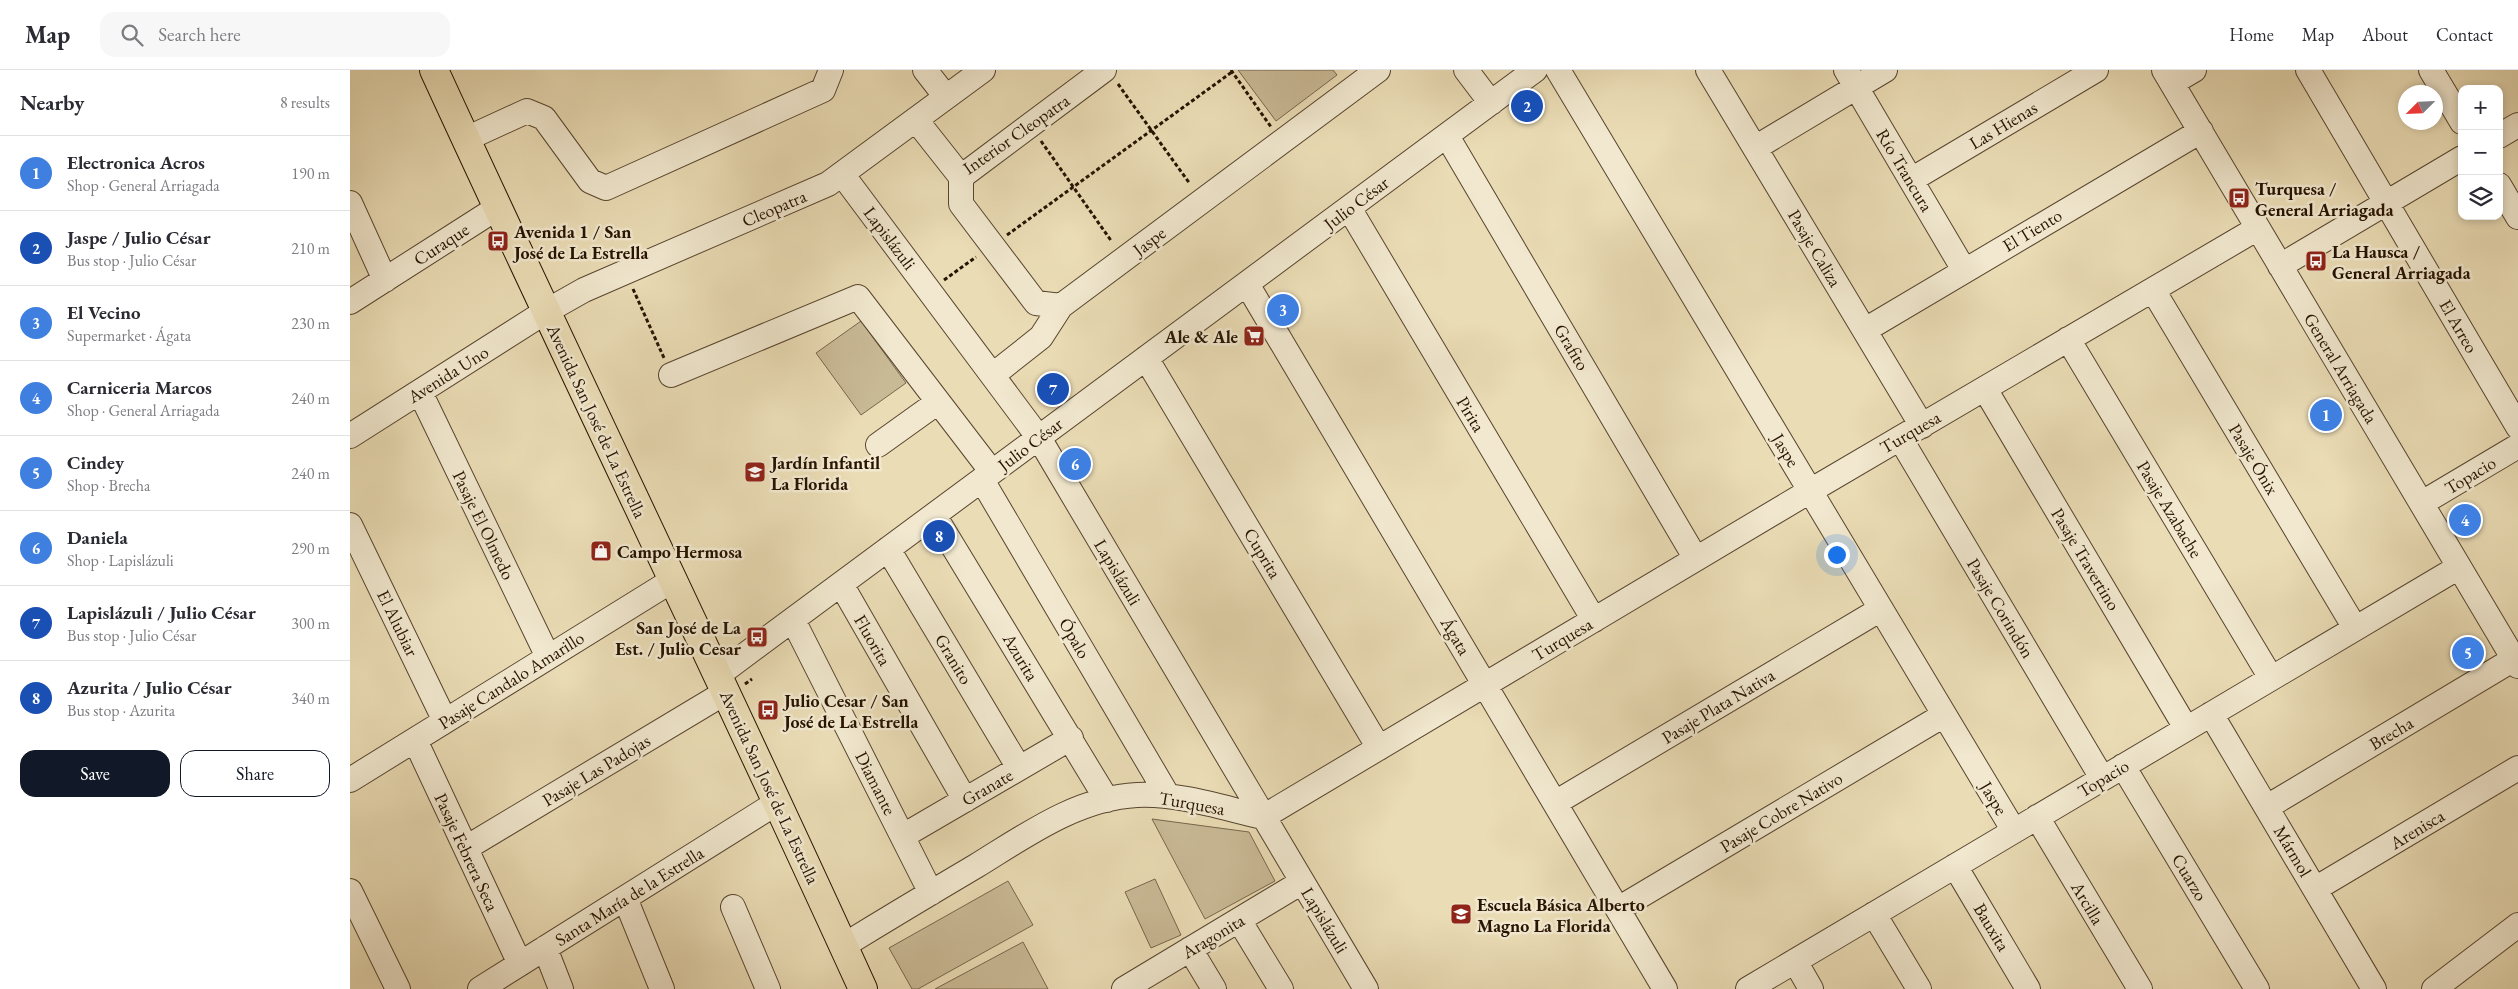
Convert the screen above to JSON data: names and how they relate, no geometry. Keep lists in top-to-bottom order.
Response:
{
  "streets": {
    "main road": ["Avenida San José de La Estrella"],
    "street": [
      "Las Hienas",
      "Interior Cleopatra",
      "Río Trancura",
      "Julio César",
      "Cleopatra",
      "El Tiento",
      "Lapislázuli",
      "Jaspe",
      "Curaque",
      "Pasaje Caliza",
      "El Arreo",
      "Grafito",
      "General Arriagada",
      "Avenida Uno",
      "Pirita",
      "Turquesa",
      "Pasaje Ónix",
      "Topacio",
      "Pasaje Azabache",
      "Pasaje El Olmedo",
      "Cuprita",
      "Pasaje Travertino",
      "Pasaje Corindón",
      "El Alubiar",
      "Ágata",
      "Ópalo",
      "Fluorita",
      "Azurita",
      "Granito",
      "Pasaje Candalo Amarillo",
      "Pasaje Plata Nativa",
      "Brecha",
      "Pasaje Las Padojas",
      "Diamante",
      "Granate",
      "Pasaje Cobre Nativo",
      "Arenisca",
      "Mármol",
      "Pasaje Febrera Seca",
      "Cuarzo",
      "Santa María de la Estrella",
      "Arcilla",
      "Bauxita",
      "Aragonita"
    ]
  },
  "crossings": [
    ["Las Hienas", "Río Trancura"],
    ["Interior Cleopatra", "Cleopatra"],
    ["Río Trancura", "El Tiento"],
    ["Julio César", "Lapislázuli"],
    ["Julio César", "Grafito"],
    ["Julio César", "Pirita"],
    ["Julio César", "Avenida San José de La Estrella"],
    ["Julio César", "Cuprita"],
    ["Julio César", "Ágata"],
    ["Julio César", "Ópalo"],
    ["Julio César", "Fluorita"],
    ["Julio César", "Azurita"],
    ["Julio César", "Granito"],
    ["Julio César", "Pasaje Las Padojas"],
    ["Julio César", "Diamante"],
    ["Cleopatra", "Lapislázuli"],
    ["Cleopatra", "Avenida Uno"],
    ["Cleopatra", "Avenida San José de La Estrella"],
    ["El Tiento", "Pasaje Caliza"],
    ["El Tiento", "General Arriagada"],
    ["Lapislázuli", "Turquesa"],
    ["Lapislázuli", "Aragonita"],
    ["Jaspe", "Turquesa"],
    ["Jaspe", "Topacio"],
    ["Jaspe", "Pasaje Plata Nativa"],
    ["Jaspe", "Pasaje Cobre Nativo"],
    ["Curaque", "Avenida San José de La Estrella"],
    ["Pasaje Caliza", "Turquesa"],
    ["Grafito", "Turquesa"],
    ["General Arriagada", "Turquesa"],
    ["General Arriagada", "Topacio"],
    ["General Arriagada", "Brecha"],
    ["Avenida Uno", "Avenida San José de La Estrella"],
    ["Avenida Uno", "Pasaje El Olmedo"],
    ["Pirita", "Turquesa"],
    ["Avenida San José de La Estrella", "Turquesa"],
    ["Avenida San José de La Estrella", "Pasaje Candalo Amarillo"],
    ["Avenida San José de La Estrella", "Pasaje Las Padojas"],
    ["Avenida San José de La Estrella", "Santa María de la Estrella"],
    ["Turquesa", "Pasaje Ónix"],
    ["Turquesa", "Pasaje Azabache"],
    ["Turquesa", "Cuprita"],
    ["Turquesa", "Pasaje Travertino"],
    ["Turquesa", "Pasaje Corindón"],
    ["Turquesa", "Ágata"],
    ["Turquesa", "Ópalo"],
    ["Turquesa", "Azurita"],
    ["Turquesa", "Diamante"],
    ["Pasaje Ónix", "Topacio"],
    ["Topacio", "Pasaje Azabache"],
    ["Topacio", "Pasaje Travertino"],
    ["Topacio", "Pasaje Corindón"],
    ["Topacio", "Mármol"],
    ["Topacio", "Cuarzo"],
    ["Topacio", "Arcilla"],
    ["Topacio", "Bauxita"],
    ["Pasaje El Olmedo", "Pasaje Candalo Amarillo"],
    ["El Alubiar", "Pasaje Candalo Amarillo"],
    ["Ágata", "Pasaje Plata Nativa"],
    ["Ágata", "Pasaje Cobre Nativo"],
    ["Fluorita", "Granate"],
    ["Azurita", "Granate"],
    ["Granito", "Granate"],
    ["Pasaje Candalo Amarillo", "Pasaje Febrera Seca"],
    ["Brecha", "Mármol"],
    ["Pasaje Las Padojas", "Pasaje Febrera Seca"],
    ["Diamante", "Granate"],
    ["Arenisca", "Mármol"],
    ["Pasaje Febrera Seca", "Santa María de la Estrella"]
  ],
  "places": {
    "bus stop": [
      "Turquesa / General Arriagada",
      "Avenida 1 / San José de La Estrella",
      "La Hausca / General Arriagada",
      "San José de La Est. / Julio Cesar",
      "Julio Cesar / San José de La Estrella"
    ],
    "supermarket": ["Ale & Ale"],
    "school or university": ["Jardín Infantil La Florida", "Escuela Básica Alberto Magno La Florida"],
    "shop": ["Campo Hermosa"]
  },
  "north": "bottom left",
  "page": {
    "header": "Map",
    "search": "Search here",
    "nav": [
      "Home",
      "Map",
      "About",
      "Contact"
    ],
    "heading": ["Nearby", "8 results"],
    "map_buttons": ["+", "−"],
    "pins": [
      "2",
      "3",
      "7",
      "1",
      "6",
      "4",
      "8",
      "5"
    ],
    "list": [
      {
        "mark": "1",
        "name": "Electronica Acros",
        "note": "Shop · General Arriagada",
        "value": "190 m"
      },
      {
        "mark": "2",
        "name": "Jaspe / Julio César",
        "note": "Bus stop · Julio César",
        "value": "210 m"
      },
      {
        "mark": "3",
        "name": "El Vecino",
        "note": "Supermarket · Ágata",
        "value": "230 m"
      },
      {
        "mark": "4",
        "name": "Carniceria Marcos",
        "note": "Shop · General Arriagada",
        "value": "240 m"
      },
      {
        "mark": "5",
        "name": "Cindey",
        "note": "Shop · Brecha",
        "value": "240 m"
      },
      {
        "mark": "6",
        "name": "Daniela",
        "note": "Shop · Lapislázuli",
        "value": "290 m"
      },
      {
        "mark": "7",
        "name": "Lapislázuli / Julio César",
        "note": "Bus stop · Julio César",
        "value": "300 m"
      },
      {
        "mark": "8",
        "name": "Azurita / Julio César",
        "note": "Bus stop · Azurita",
        "value": "340 m"
      }
    ],
    "buttons": ["Save", "Share"]
  }
}
